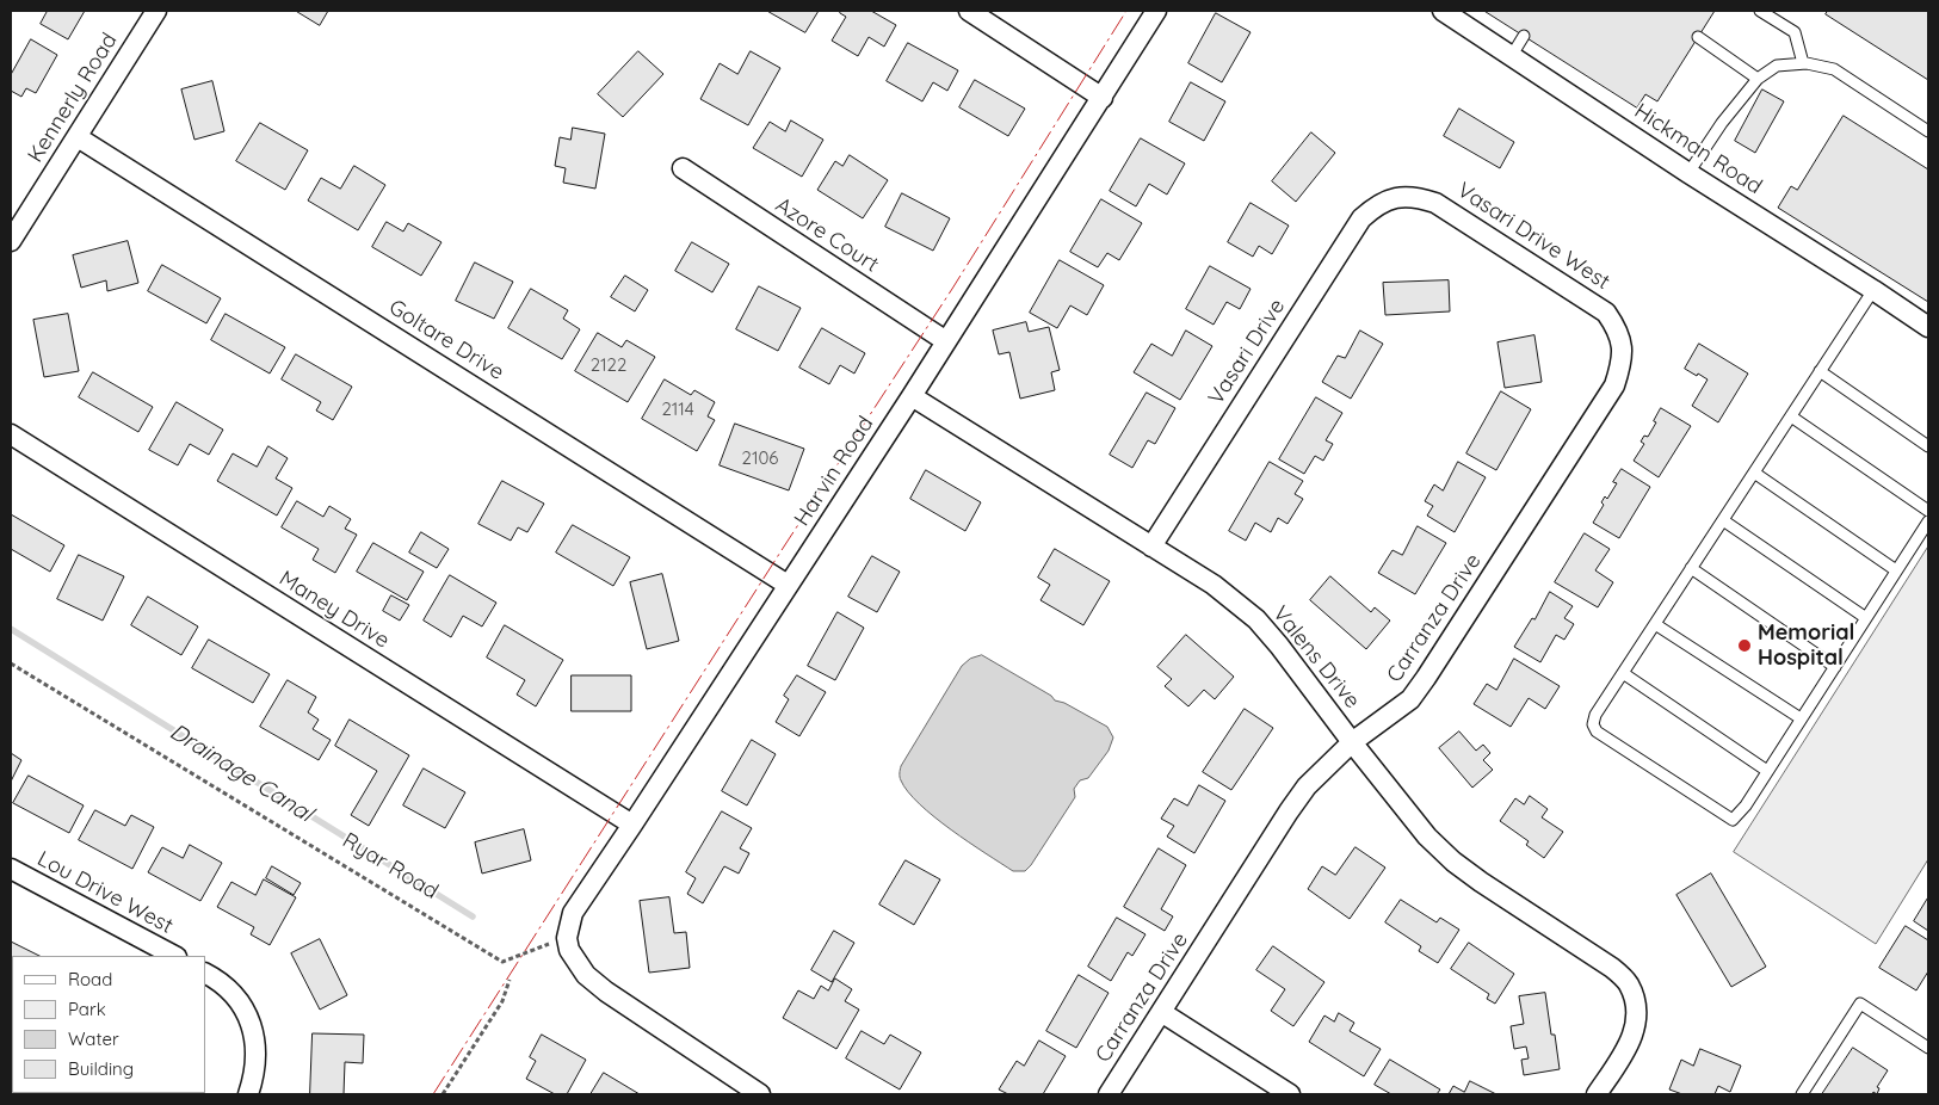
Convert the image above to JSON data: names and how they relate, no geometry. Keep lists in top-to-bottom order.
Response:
{
  "streets": {
    "street": [
      "Kennerly Road",
      "Hickman Road",
      "Azore Court",
      "Vasari Drive West",
      "Goltare Drive",
      "Vasari Drive",
      "Harvin Road",
      "Maney Drive",
      "Carranza Drive",
      "Valens Drive",
      "Lou Drive West"
    ],
    "path": ["Ryar Road"]
  },
  "crossings": [
    ["Kennerly Road", "Goltare Drive"],
    ["Azore Court", "Harvin Road"],
    ["Vasari Drive West", "Vasari Drive"],
    ["Vasari Drive West", "Carranza Drive"],
    ["Goltare Drive", "Harvin Road"],
    ["Vasari Drive", "Valens Drive"],
    ["Harvin Road", "Maney Drive"],
    ["Harvin Road", "Valens Drive"],
    ["Harvin Road", "Ryar Road"],
    ["Carranza Drive", "Valens Drive"]
  ],
  "water": ["Drainage Canal"],
  "places": ["Memorial Hospital"],
  "house_numbers": ["2122", "2114", "2106"],
  "legend": [
    "Road",
    "Park",
    "Water",
    "Building"
  ]
}
